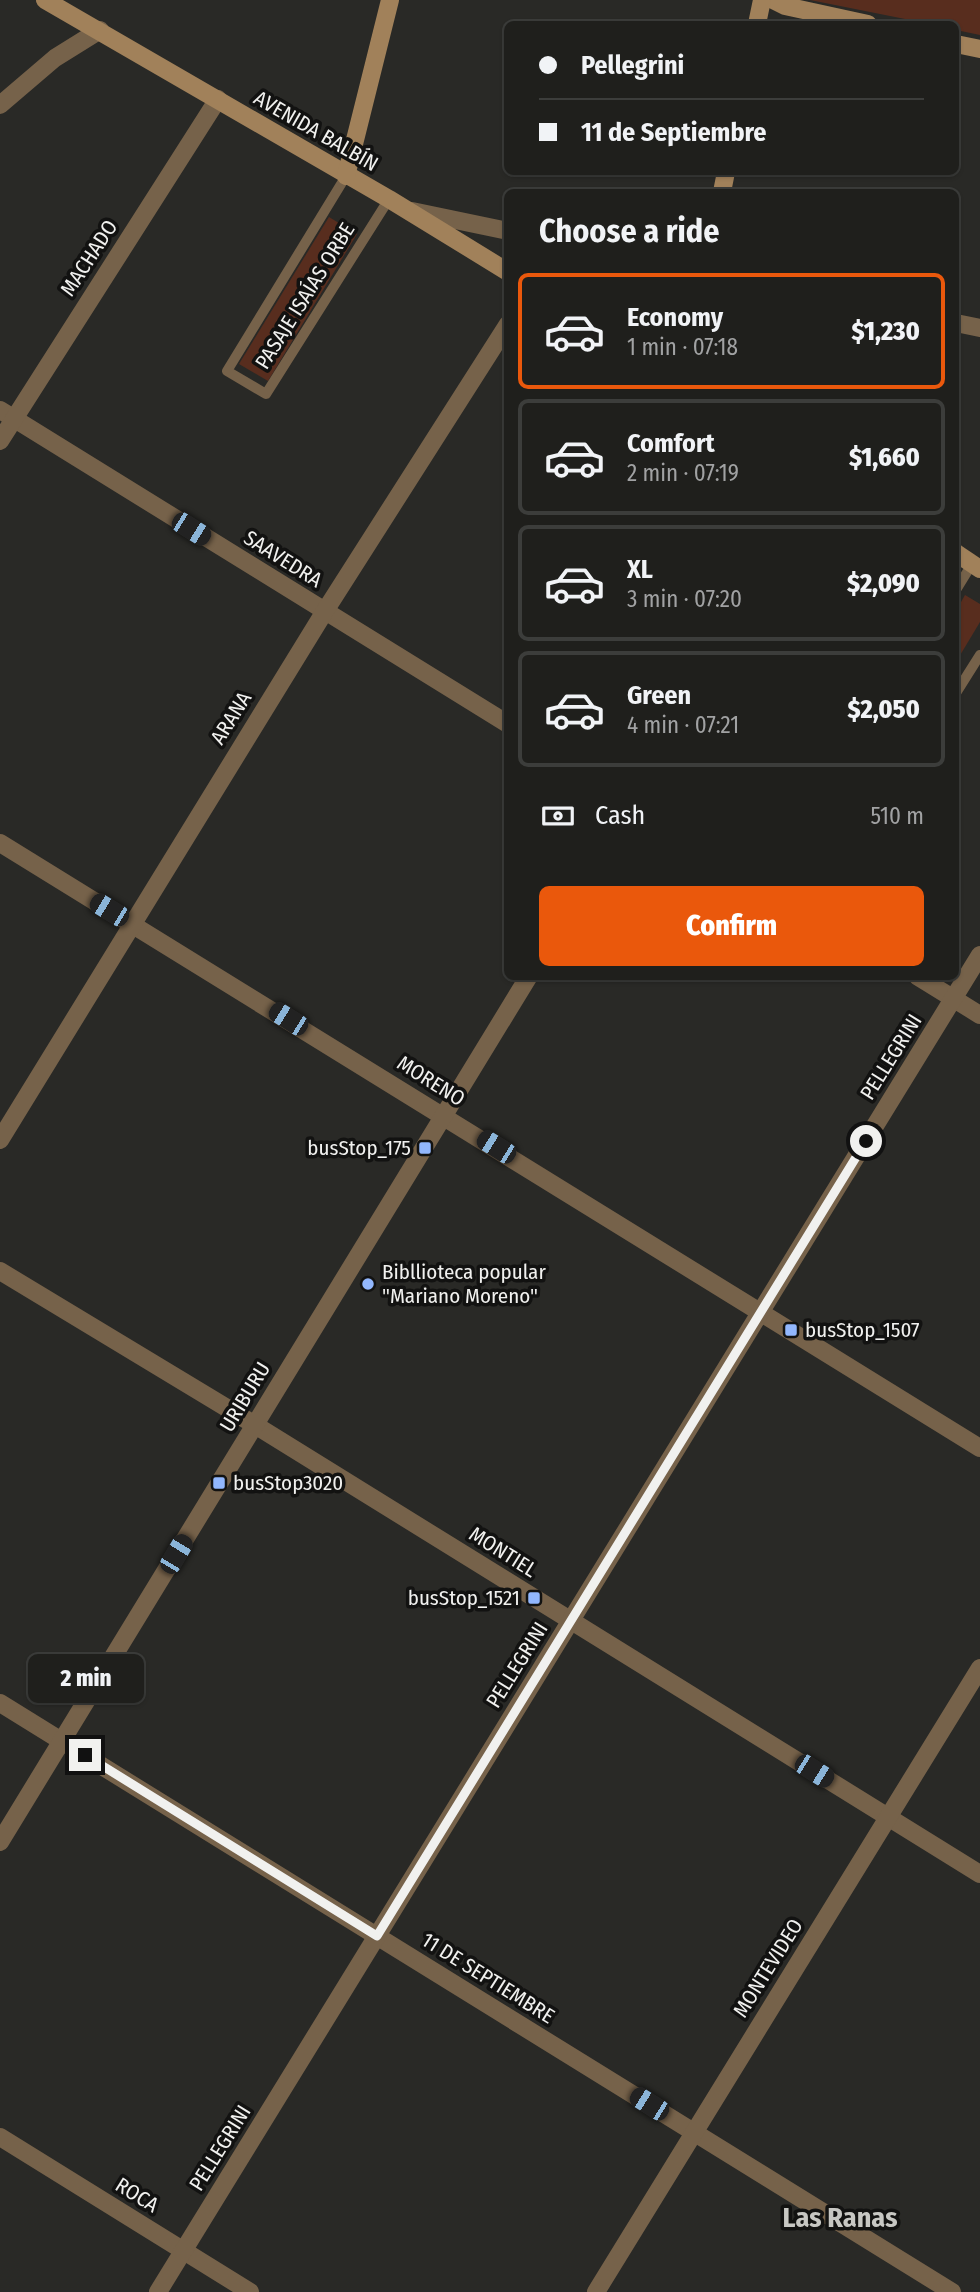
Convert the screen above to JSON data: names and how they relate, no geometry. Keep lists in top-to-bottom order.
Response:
{
  "streets": {
    "main road": ["AVENIDA BALBÍN"],
    "street": [
      "MACHADO",
      "SAAVEDRA",
      "ARANA",
      "PELLEGRINI",
      "MORENO",
      "URIBURU",
      "MONTIEL",
      "MONTEVIDEO",
      "11 DE SEPTIEMBRE",
      "ROCA"
    ],
    "lane": ["PASAJE ISAÍAS ORBE"]
  },
  "crossings": [
    ["AVENIDA BALBÍN", "MACHADO"],
    ["AVENIDA BALBÍN", "PASAJE ISAÍAS ORBE"],
    ["MACHADO", "SAAVEDRA"],
    ["SAAVEDRA", "ARANA"],
    ["ARANA", "MORENO"],
    ["PELLEGRINI", "MORENO"],
    ["PELLEGRINI", "MONTIEL"],
    ["PELLEGRINI", "11 DE SEPTIEMBRE"],
    ["PELLEGRINI", "ROCA"],
    ["MORENO", "URIBURU"],
    ["URIBURU", "MONTIEL"],
    ["URIBURU", "11 DE SEPTIEMBRE"],
    ["MONTIEL", "MONTEVIDEO"],
    ["MONTEVIDEO", "11 DE SEPTIEMBRE"]
  ],
  "districts": ["Las Ranas"],
  "places": {
    "transit": [
      "busStop_175",
      "busStop_1507",
      "busStop3020",
      "busStop_1521"
    ],
    "other": ["Bibllioteca popular \"Mariano Moreno\""]
  },
  "page": {
    "banner": ["Pellegrini", "11 de Septiembre"],
    "heading": "Choose a ride",
    "list": [
      {
        "name": "Economy",
        "note": "1 min · 07:18",
        "value": "$1,230"
      },
      {
        "name": "Comfort",
        "note": "2 min · 07:19",
        "value": "$1,660"
      },
      {
        "name": "XL",
        "note": "3 min · 07:20",
        "value": "$2,090"
      },
      {
        "name": "Green",
        "note": "4 min · 07:21",
        "value": "$2,050"
      }
    ],
    "pay": ["Cash", "510 m"],
    "buttons": "Confirm",
    "bubble": "2 min"
  }
}
